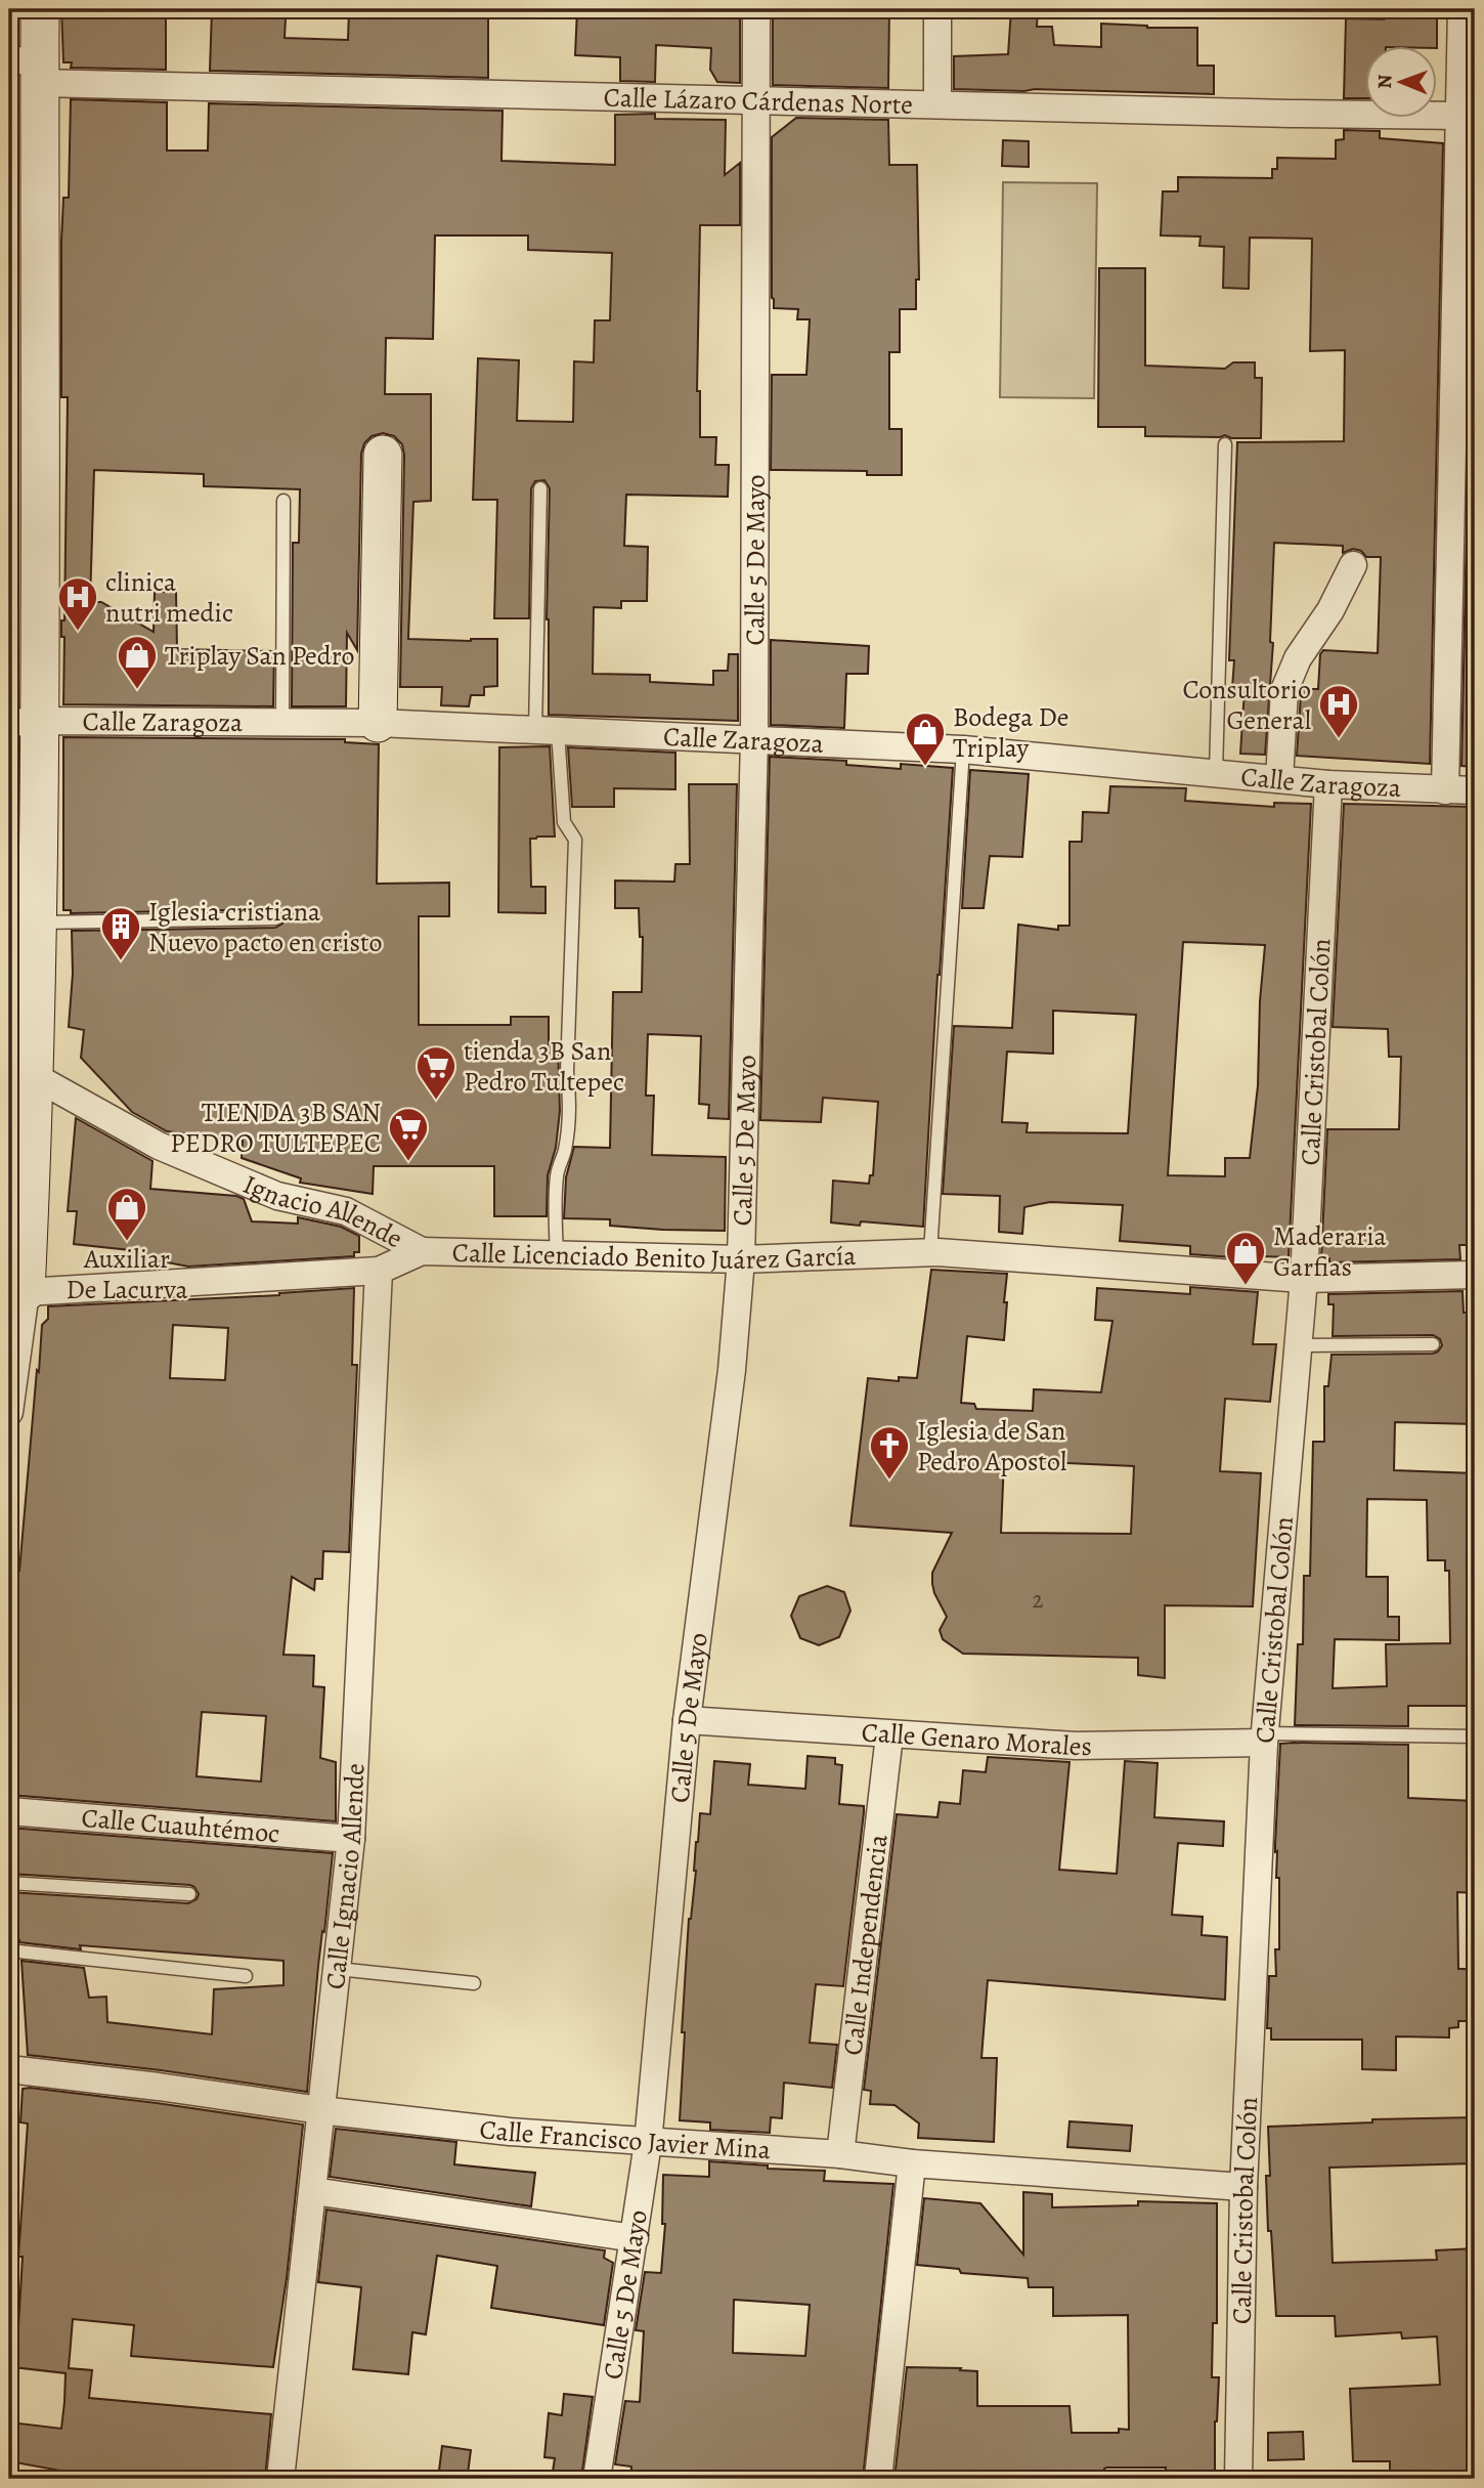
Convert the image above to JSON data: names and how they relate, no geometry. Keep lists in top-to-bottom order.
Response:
{
  "streets": {
    "street": [
      "Calle Lázaro Cárdenas Norte",
      "Calle 5 De Mayo",
      "Calle Zaragoza",
      "Calle Cristobal Colón",
      "Ignacio Allende",
      "Calle Licenciado Benito Juárez García",
      "Calle Genaro Morales",
      "Calle Cuauhtémoc",
      "Calle Ignacio Allende",
      "Calle Independencia",
      "Calle Francisco Javier Mina"
    ]
  },
  "crossings": [
    ["Calle Lázaro Cárdenas Norte", "Calle 5 De Mayo"],
    ["Calle 5 De Mayo", "Calle Zaragoza"],
    ["Calle 5 De Mayo", "Calle Licenciado Benito Juárez García"],
    ["Calle 5 De Mayo", "Calle Genaro Morales"],
    ["Calle 5 De Mayo", "Calle Francisco Javier Mina"],
    ["Calle Zaragoza", "Calle Cristobal Colón"],
    ["Calle Cristobal Colón", "Calle Licenciado Benito Juárez García"],
    ["Calle Cristobal Colón", "Calle Genaro Morales"],
    ["Calle Cristobal Colón", "Calle Francisco Javier Mina"],
    ["Ignacio Allende", "Calle Licenciado Benito Juárez García"],
    ["Calle Licenciado Benito Juárez García", "Calle Ignacio Allende"],
    ["Calle Genaro Morales", "Calle Independencia"],
    ["Calle Cuauhtémoc", "Calle Ignacio Allende"],
    ["Calle Ignacio Allende", "Calle Francisco Javier Mina"],
    ["Calle Independencia", "Calle Francisco Javier Mina"]
  ],
  "places": {
    "hospital": ["clinica nutri medic", "Consultorio General"],
    "shop": [
      "Triplay San Pedro",
      "Bodega De Triplay",
      "Auxiliar De Lacurva",
      "Maderaria Garfias"
    ],
    "building": ["Iglesia cristiana Nuevo pacto en cristo"],
    "supermarket": ["tienda 3B San Pedro Tultepec", "TIENDA 3B SAN PEDRO TULTEPEC"],
    "church": ["Iglesia de San Pedro Apostol"]
  },
  "house_numbers": ["2"],
  "north": "left"
}
